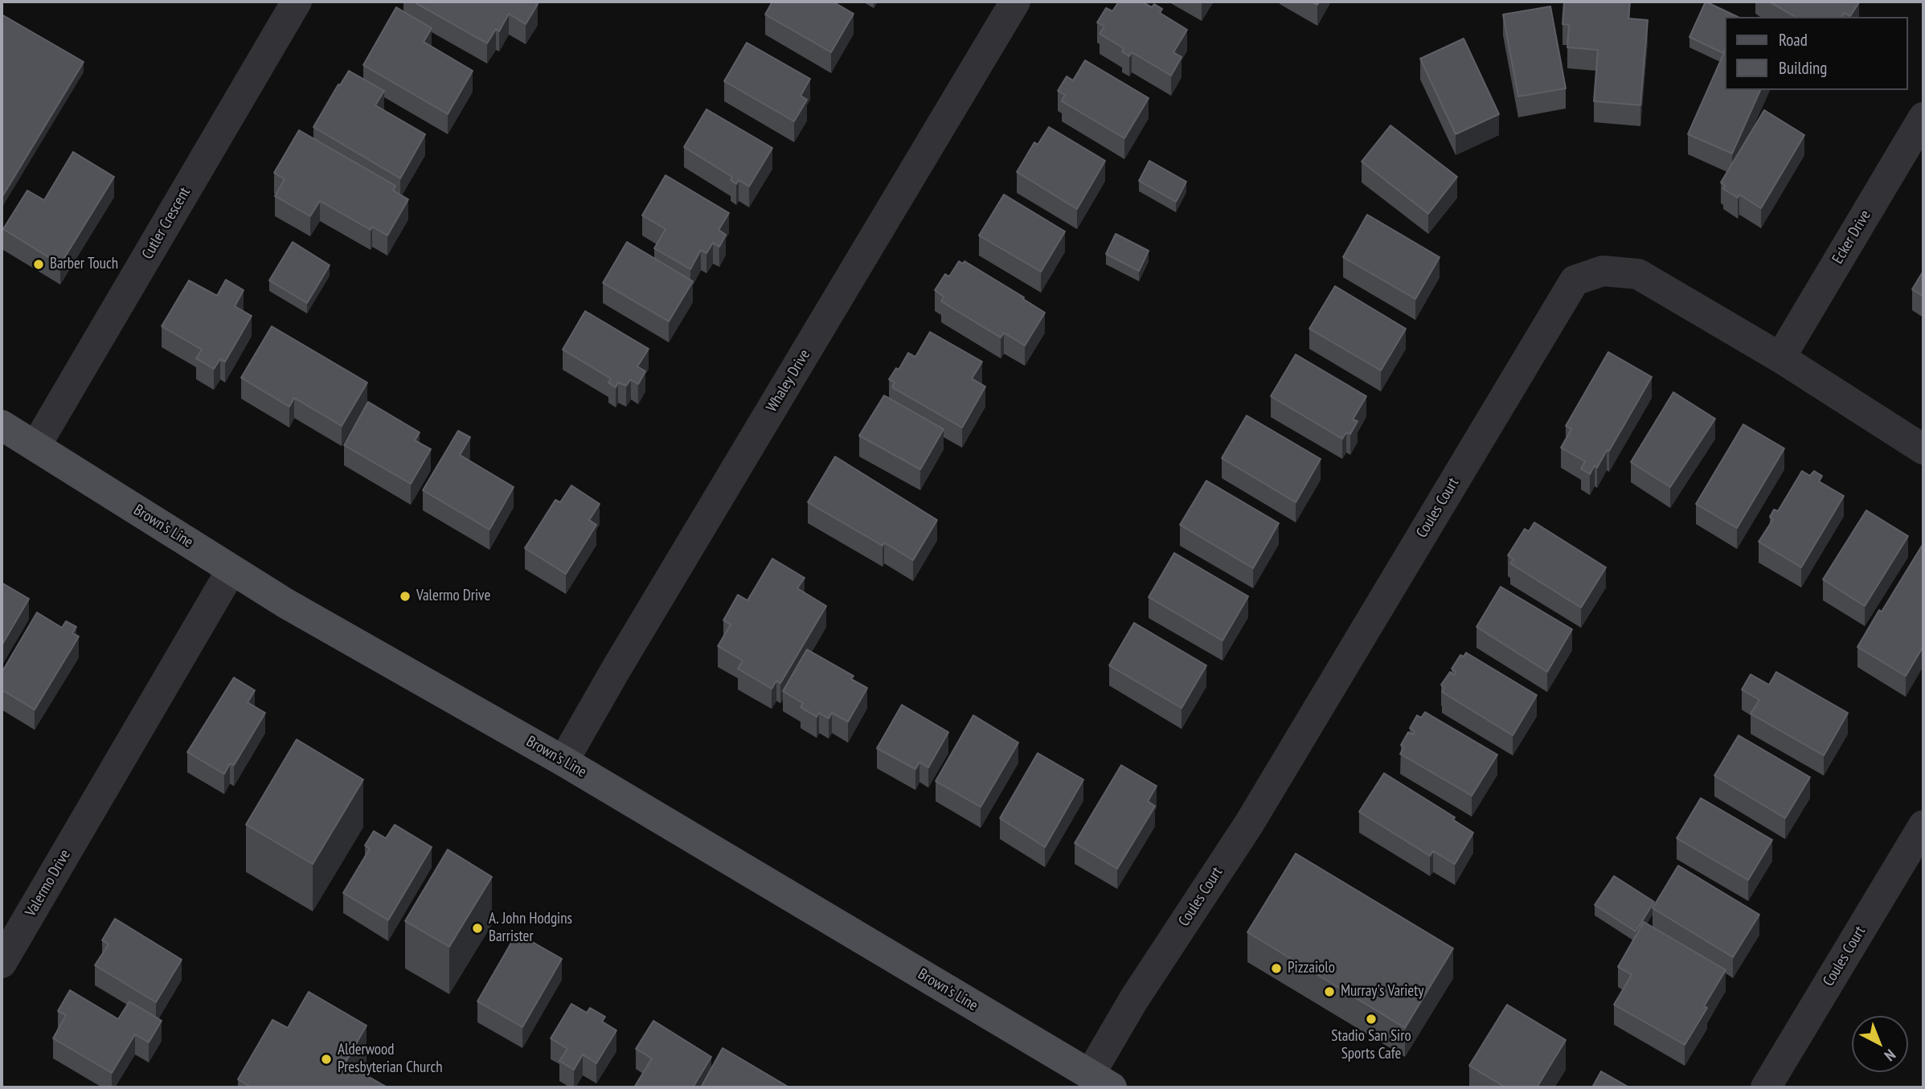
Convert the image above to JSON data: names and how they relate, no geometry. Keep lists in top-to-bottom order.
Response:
{
  "streets": {
    "main road": ["Brown's Line"],
    "street": [
      "Cutler Crescent",
      "Ecker Drive",
      "Whaley Drive",
      "Coules Court",
      "Valermo Drive"
    ]
  },
  "crossings": [
    ["Cutler Crescent", "Brown's Line"],
    ["Ecker Drive", "Coules Court"],
    ["Whaley Drive", "Brown's Line"],
    ["Coules Court", "Brown's Line"],
    ["Brown's Line", "Valermo Drive"]
  ],
  "places": [
    "Barber Touch",
    "Valermo Drive",
    "A. John Hodgins Barrister",
    "Pizzaiolo",
    "Murray's Variety",
    "Stadio San Siro Sports Cafe",
    "Alderwood Presbyterian Church"
  ],
  "legend": ["Road", "Building"],
  "north": "bottom right"
}
